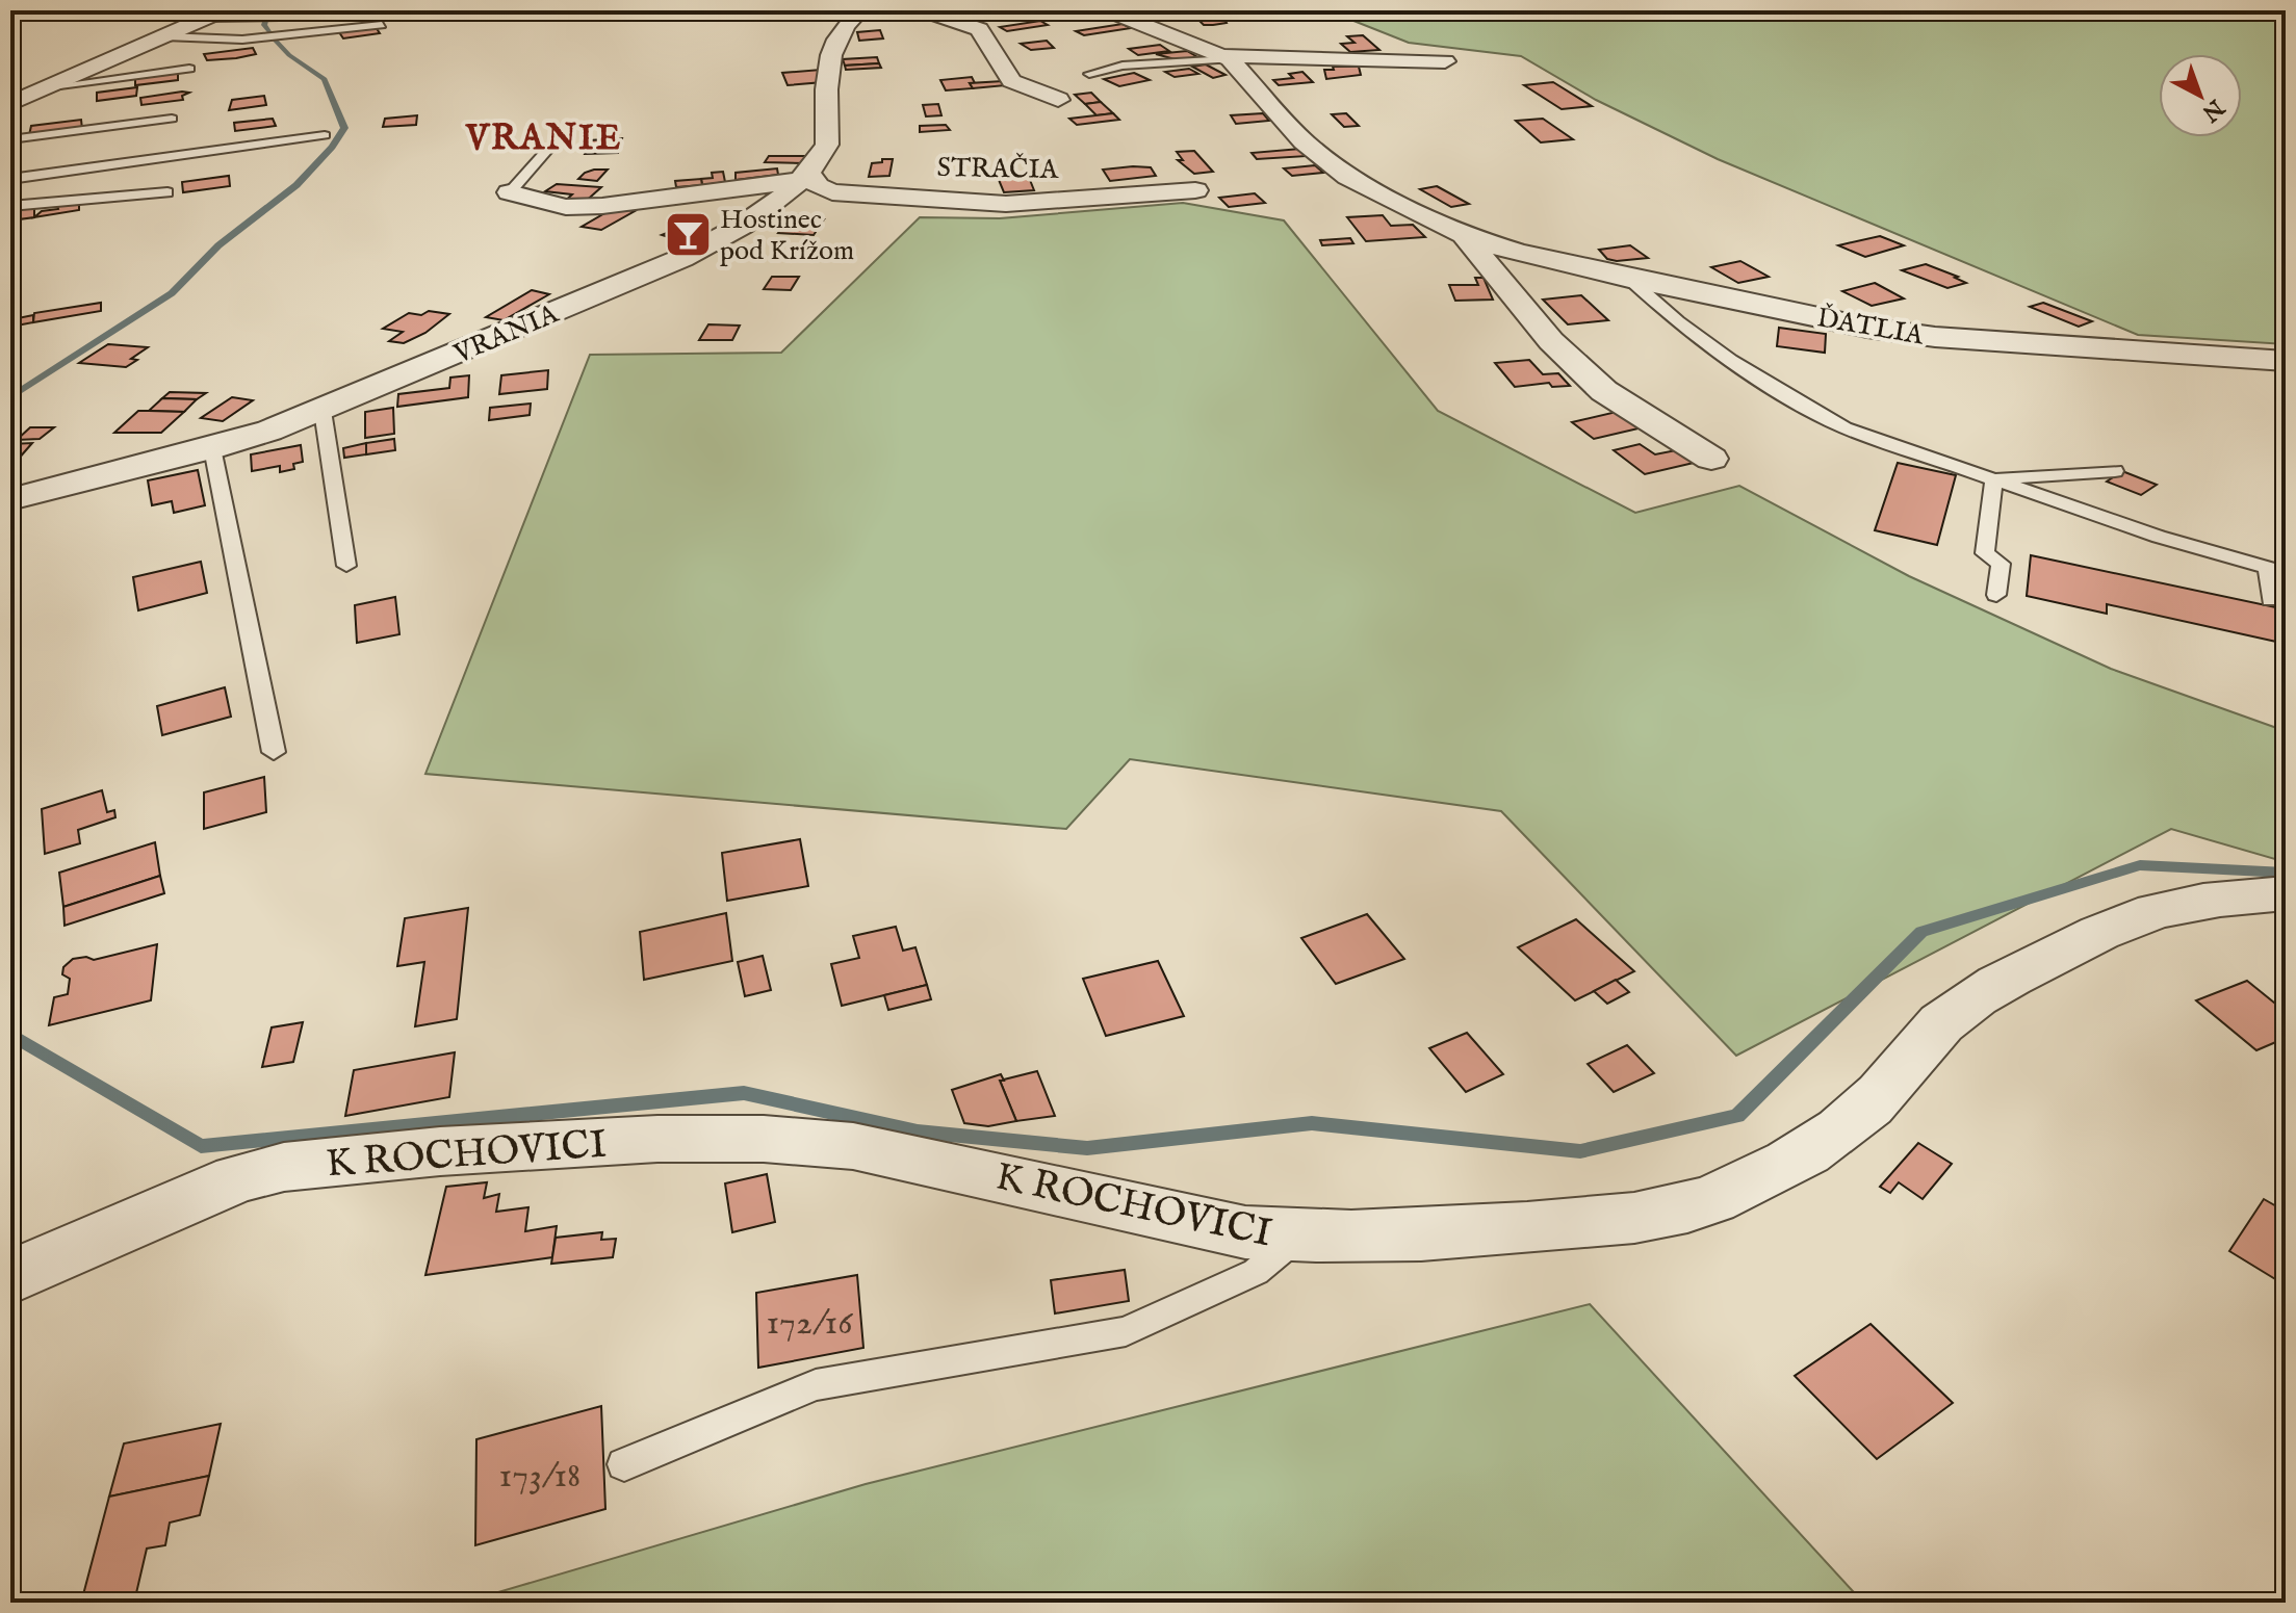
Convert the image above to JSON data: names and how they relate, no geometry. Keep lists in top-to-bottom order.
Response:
{
  "streets": {
    "street": [
      "STRAČIA",
      "ĎATLIA",
      "VRANIA",
      "K ROCHOVICI"
    ]
  },
  "crossings": [
    ["STRAČIA", "VRANIA"]
  ],
  "districts": ["VRANIE"],
  "places": {
    "bar": ["Hostinec pod Krížom"]
  },
  "house_numbers": ["172/16", "173/18"],
  "north": "bottom right"
}
